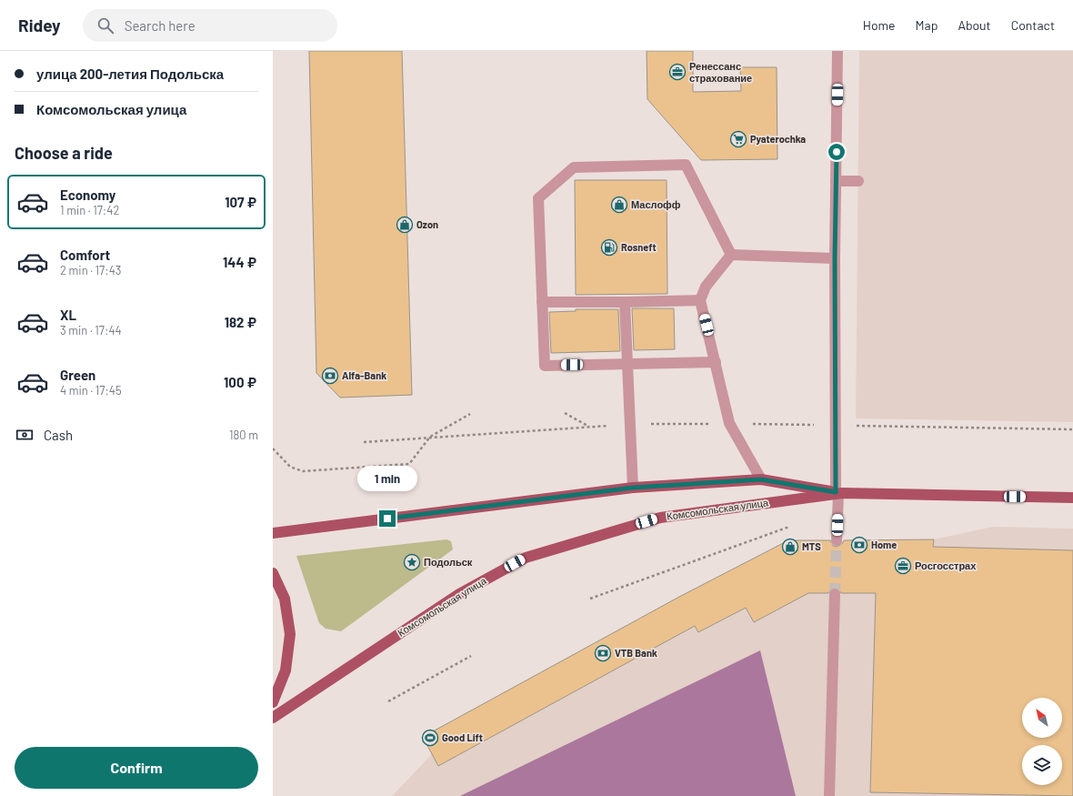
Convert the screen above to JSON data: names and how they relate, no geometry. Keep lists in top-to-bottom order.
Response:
{
  "streets": {
    "main road": ["Комсомольская улица"]
  },
  "places": {
    "office": ["Ренессанс страхование", "Росгосстрах"],
    "supermarket": ["Pyaterochka"],
    "shop": ["Маслофф", "Ozon", "MTS"],
    "fuel station": ["Rosneft"],
    "bank": ["Alfa-Bank", "Home", "VTB Bank"],
    "place": ["Подольск"],
    "sports": ["Good Lift"]
  },
  "north": "top left",
  "page": {
    "header": "Ridey",
    "search": "Search here",
    "nav": [
      "Home",
      "Map",
      "About",
      "Contact"
    ],
    "banner": ["улица 200-летия Подольска", "Комсомольская улица"],
    "heading": "Choose a ride",
    "list": [
      {
        "name": "Economy",
        "note": "1 min · 17:42",
        "value": "107 ₽"
      },
      {
        "name": "Comfort",
        "note": "2 min · 17:43",
        "value": "144 ₽"
      },
      {
        "name": "XL",
        "note": "3 min · 17:44",
        "value": "182 ₽"
      },
      {
        "name": "Green",
        "note": "4 min · 17:45",
        "value": "100 ₽"
      }
    ],
    "pay": ["Cash", "180 m"],
    "bubble": "1 min",
    "buttons": "Confirm"
  }
}
